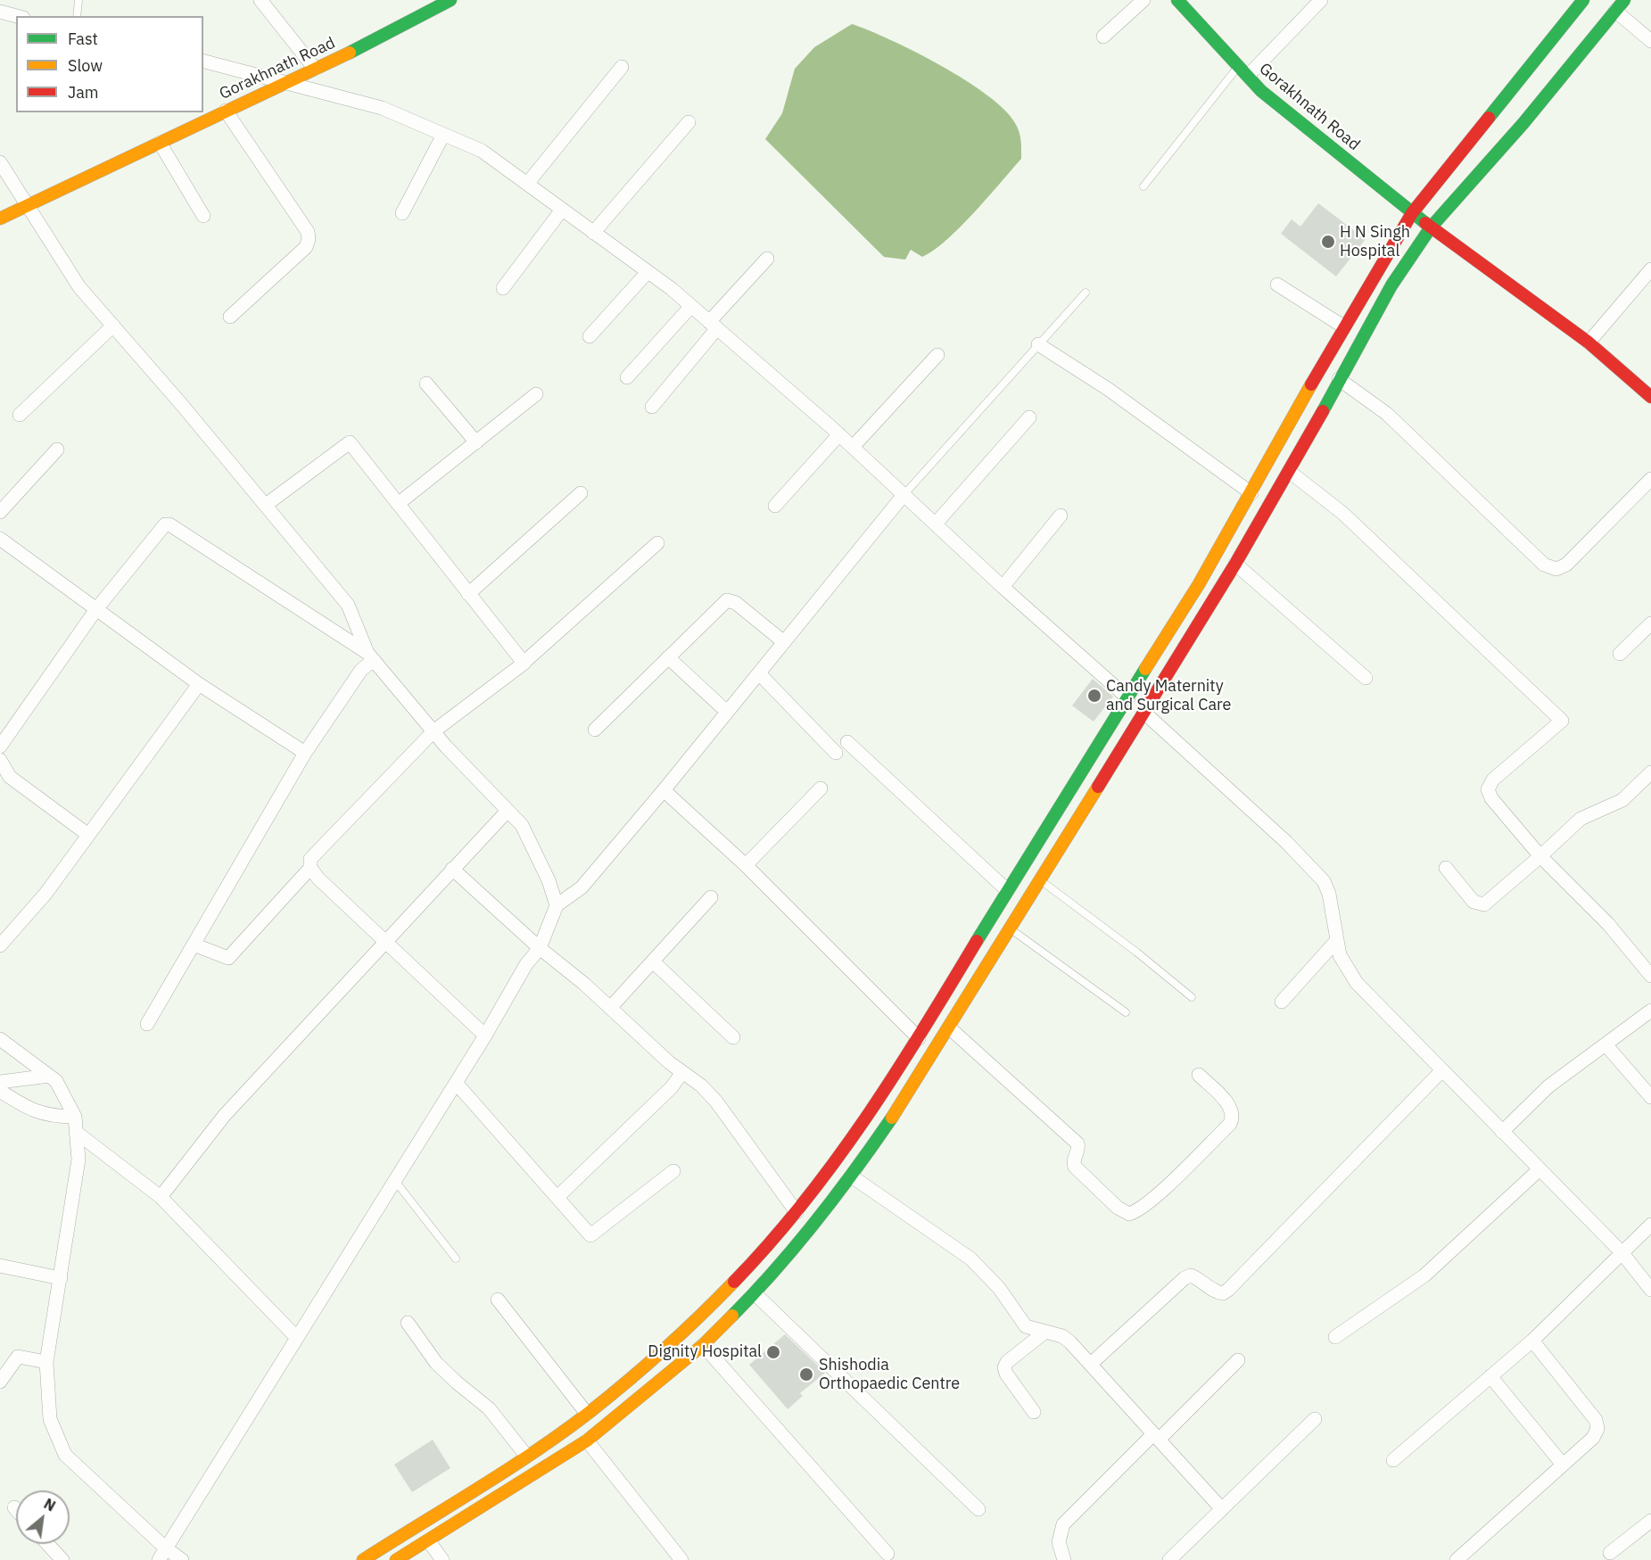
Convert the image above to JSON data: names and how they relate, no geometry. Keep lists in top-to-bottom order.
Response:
{
  "streets": {
    "main road": ["Gorakhnath Road"]
  },
  "places": [
    "H N Singh Hospital",
    "Candy Maternity and Surgical Care",
    "Dignity Hospital",
    "Shishodia Orthopaedic Centre"
  ],
  "legend": ["Fast", "Slow", "Jam"],
  "north": "top right"
}
